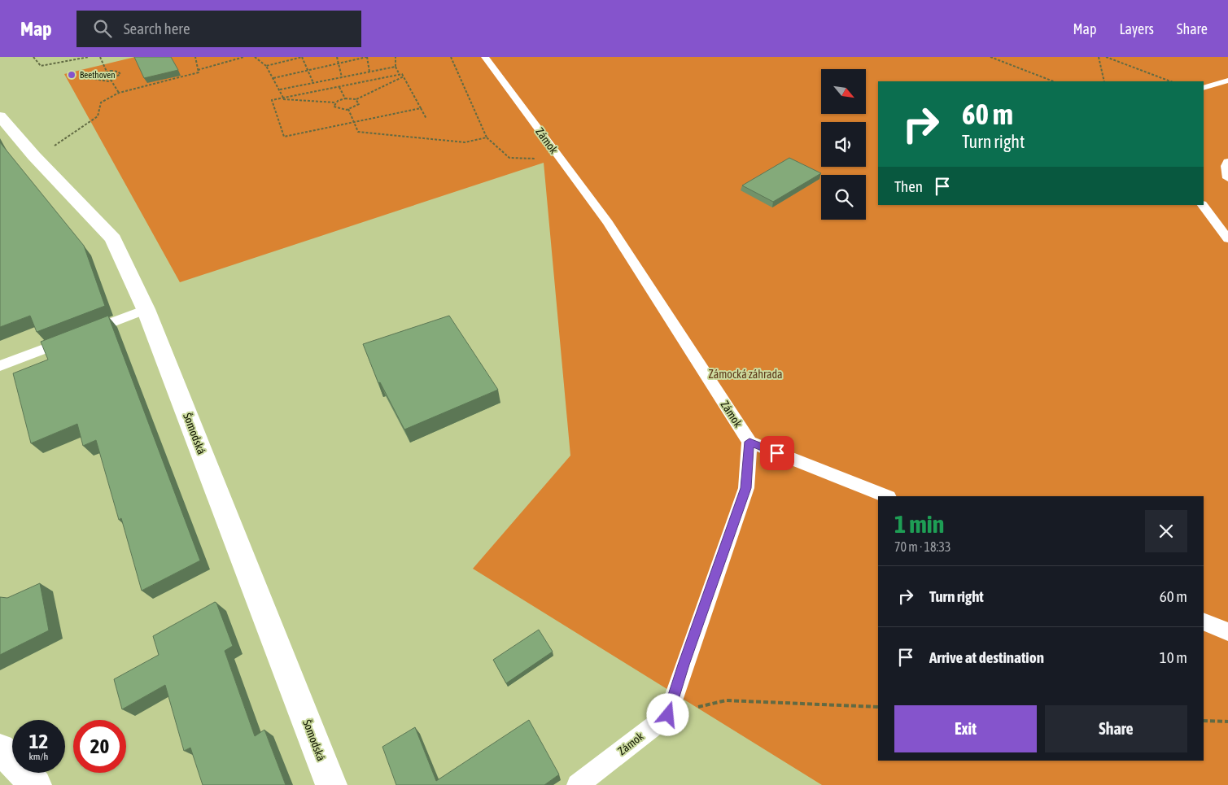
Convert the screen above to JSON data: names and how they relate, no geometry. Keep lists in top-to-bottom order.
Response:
{
  "streets": {
    "street": ["Šomodská"],
    "lane": ["Zámok"]
  },
  "parks": ["Zámocká záhrada"],
  "places": ["Beethoven"],
  "north": "bottom right",
  "page": {
    "header": "Map",
    "search": "Search here",
    "nav": ["Map", "Layers", "Share"],
    "turn": ["60 m", "Turn right"],
    "then": "Then",
    "heading": ["1 min", "70 m · 18:33"],
    "list": [
      {
        "name": "Turn right",
        "value": "60 m"
      },
      {
        "name": "Arrive at destination",
        "value": "10 m"
      }
    ],
    "buttons": ["Exit", "Share"],
    "speed": "12 km/h",
    "limit": "20"
  }
}
